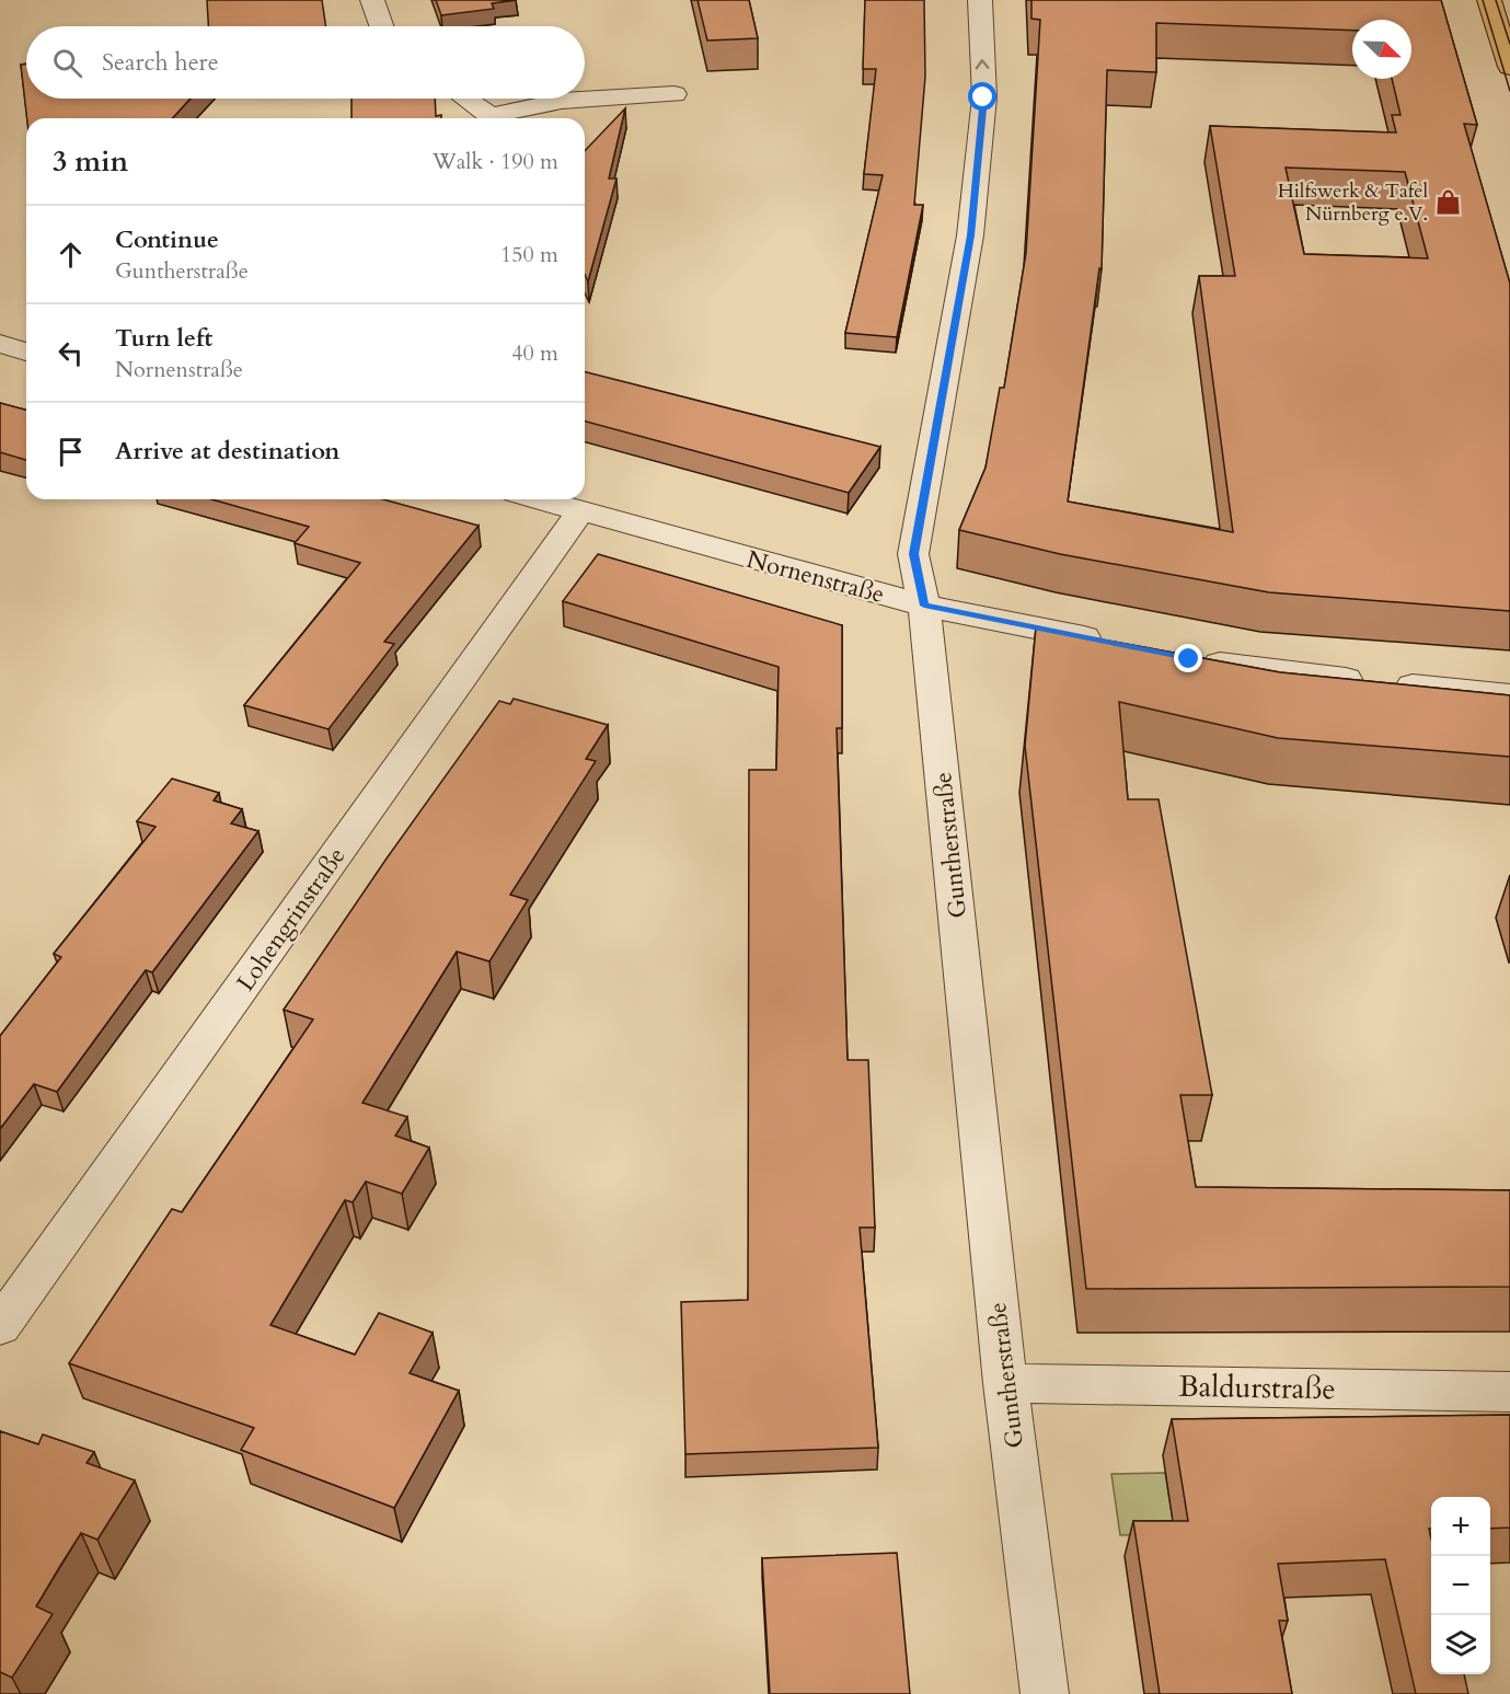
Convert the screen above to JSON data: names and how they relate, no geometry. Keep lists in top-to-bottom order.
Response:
{
  "streets": {
    "street": [
      "Nornenstraße",
      "Guntherstraße",
      "Lohengrinstraße",
      "Baldurstraße"
    ]
  },
  "crossings": [
    ["Nornenstraße", "Guntherstraße"],
    ["Nornenstraße", "Lohengrinstraße"],
    ["Guntherstraße", "Baldurstraße"]
  ],
  "one_way": ["Guntherstraße"],
  "places": {
    "shop": ["Hilfswerk & Tafel Nürnberg e.V."]
  },
  "north": "bottom right",
  "page": {
    "search": "Search here",
    "heading": ["3 min", "Walk · 190 m"],
    "list": [
      ["Continue", "Guntherstraße", "150 m"],
      ["Turn left", "Nornenstraße", "40 m"],
      "Arrive at destination"
    ],
    "map_buttons": ["+", "−"]
  }
}
